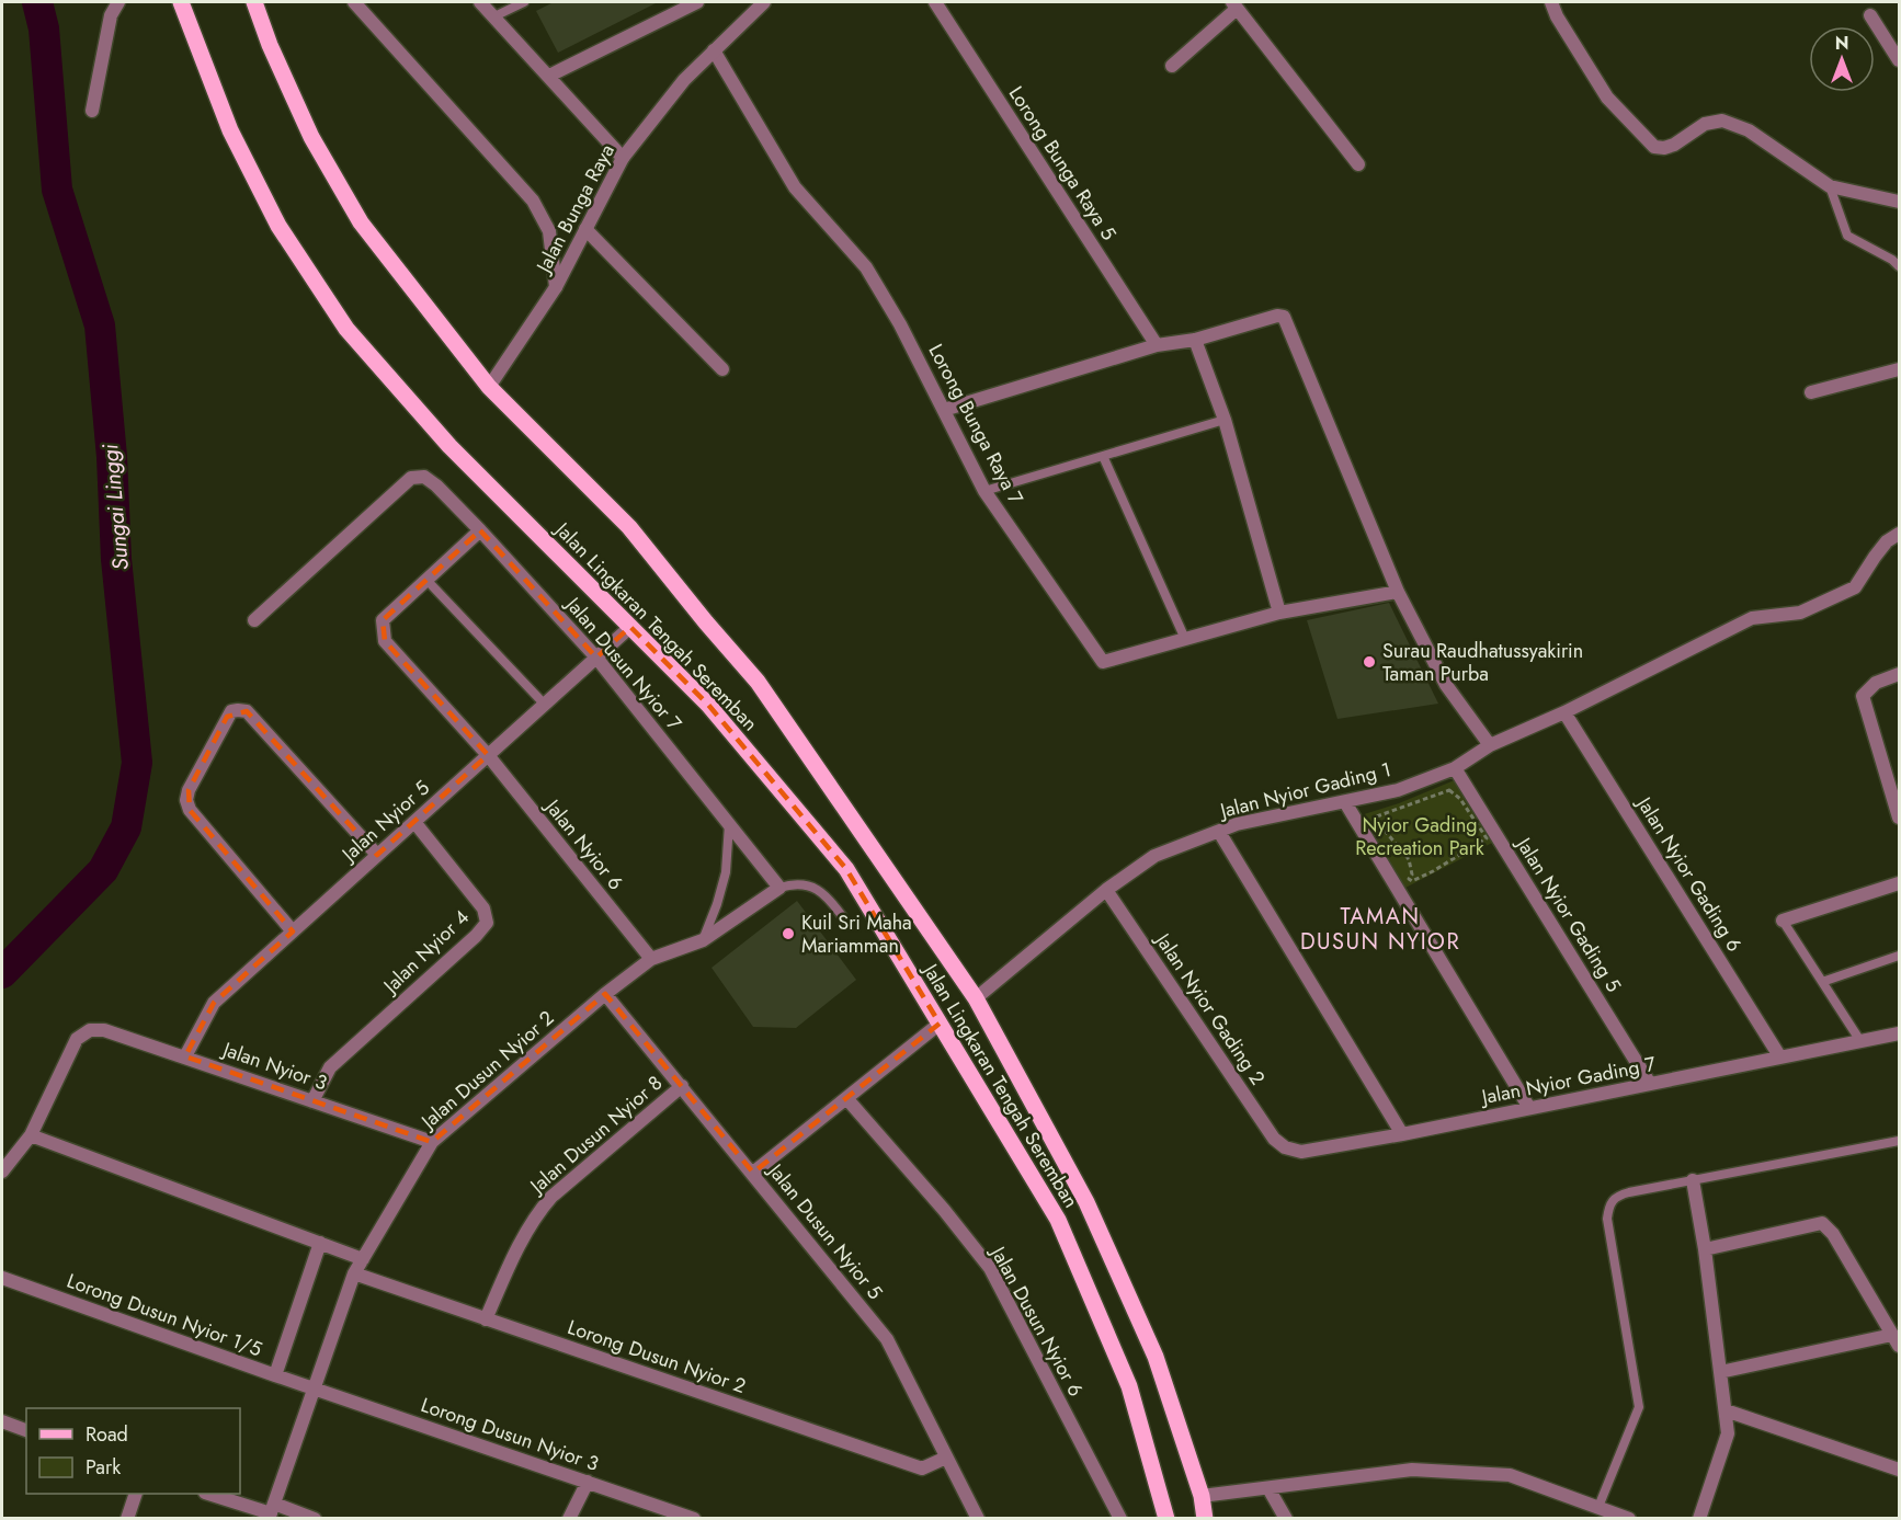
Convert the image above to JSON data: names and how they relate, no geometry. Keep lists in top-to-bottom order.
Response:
{
  "streets": {
    "main road": ["Jalan Lingkaran Tengah Seremban"],
    "street": [
      "Lorong Bunga Raya 5",
      "Jalan Bunga Raya",
      "Lorong Bunga Raya 7",
      "Jalan Dusun Nyior 7",
      "Jalan Nyior Gading 1",
      "Jalan Nyior 5",
      "Jalan Nyior 6",
      "Jalan Nyior Gading 6",
      "Jalan Nyior Gading 5",
      "Jalan Nyior 4",
      "Jalan Nyior Gading 2",
      "Jalan Nyior 3",
      "Jalan Dusun Nyior 2",
      "Jalan Nyior Gading 7",
      "Jalan Dusun Nyior 8",
      "Jalan Dusun Nyior 5",
      "Lorong Dusun Nyior 1/5",
      "Jalan Dusun Nyior 6",
      "Lorong Dusun Nyior 2",
      "Lorong Dusun Nyior 3"
    ]
  },
  "crossings": [
    ["Jalan Bunga Raya", "Lorong Bunga Raya 7"],
    ["Jalan Bunga Raya", "Jalan Lingkaran Tengah Seremban"],
    ["Jalan Lingkaran Tengah Seremban", "Jalan Nyior Gading 1"],
    ["Jalan Lingkaran Tengah Seremban", "Jalan Nyior 5"],
    ["Jalan Dusun Nyior 7", "Jalan Nyior 5"],
    ["Jalan Dusun Nyior 7", "Jalan Dusun Nyior 2"],
    ["Jalan Nyior Gading 1", "Jalan Nyior Gading 6"],
    ["Jalan Nyior Gading 1", "Jalan Nyior Gading 5"],
    ["Jalan Nyior Gading 1", "Jalan Nyior Gading 2"],
    ["Jalan Nyior 5", "Jalan Nyior 6"],
    ["Jalan Nyior 5", "Jalan Nyior 4"],
    ["Jalan Nyior 5", "Jalan Nyior 3"],
    ["Jalan Nyior 6", "Jalan Dusun Nyior 2"],
    ["Jalan Nyior Gading 6", "Jalan Nyior Gading 7"],
    ["Jalan Nyior Gading 5", "Jalan Nyior Gading 7"],
    ["Jalan Nyior 4", "Jalan Nyior 3"],
    ["Jalan Nyior Gading 2", "Jalan Nyior Gading 7"],
    ["Jalan Nyior 3", "Jalan Dusun Nyior 2"],
    ["Jalan Dusun Nyior 2", "Jalan Dusun Nyior 5"],
    ["Jalan Dusun Nyior 2", "Lorong Dusun Nyior 1/5"],
    ["Jalan Dusun Nyior 2", "Lorong Dusun Nyior 2"],
    ["Jalan Dusun Nyior 2", "Lorong Dusun Nyior 3"],
    ["Jalan Dusun Nyior 8", "Jalan Dusun Nyior 5"],
    ["Jalan Dusun Nyior 8", "Lorong Dusun Nyior 2"],
    ["Jalan Dusun Nyior 5", "Lorong Dusun Nyior 2"],
    ["Lorong Dusun Nyior 1/5", "Lorong Dusun Nyior 3"]
  ],
  "districts": ["TAMAN DUSUN NYIOR"],
  "water": ["Sungai Linggi"],
  "parks": ["Nyior Gading Recreation Park"],
  "places": ["Surau Raudhatussyakirin Taman Purba", "Kuil Sri Maha Mariamman"],
  "legend": ["Road", "Park"],
  "north": "top"
}
